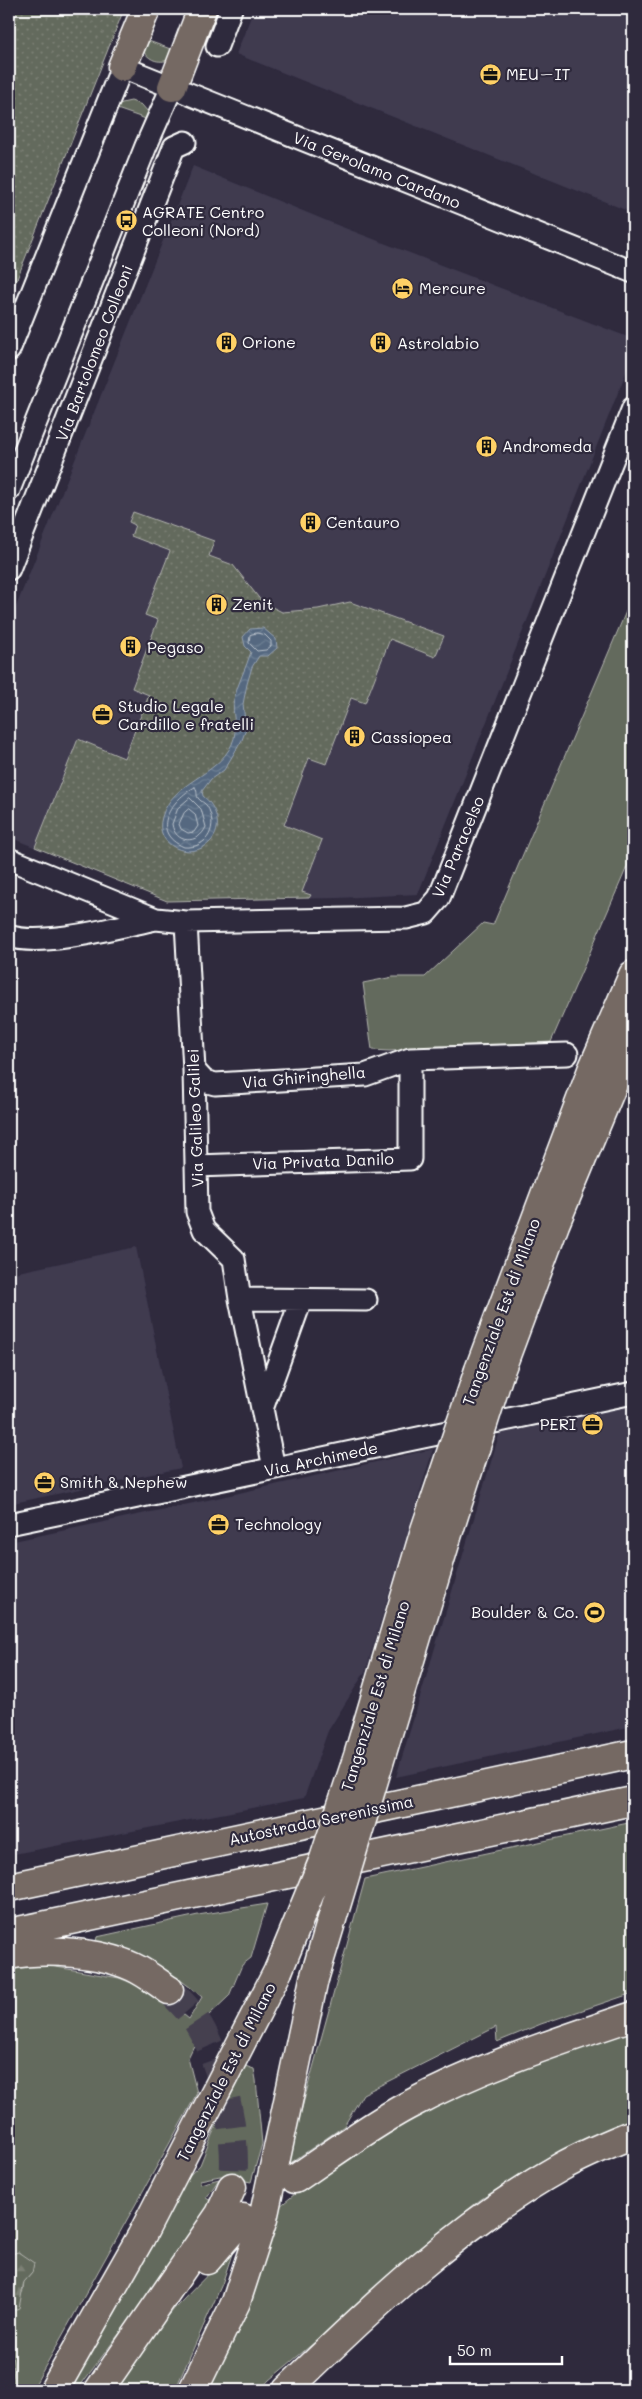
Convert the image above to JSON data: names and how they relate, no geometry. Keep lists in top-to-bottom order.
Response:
{
  "streets": {
    "main road": ["Tangenziale Est di Milano", "Autostrada Serenissima"],
    "street": [
      "Via Gerolamo Cardano",
      "Via Bartolomeo Colleoni",
      "Via Paracelso",
      "Via Ghiringhella",
      "Via Galileo Galilei",
      "Via Privata Danilo",
      "Via Archimede"
    ]
  },
  "crossings": [
    ["Via Gerolamo Cardano", "Via Bartolomeo Colleoni"],
    ["Via Paracelso", "Via Galileo Galilei"],
    ["Via Ghiringhella", "Via Galileo Galilei"],
    ["Via Ghiringhella", "Via Privata Danilo"],
    ["Via Galileo Galilei", "Via Privata Danilo"],
    ["Via Galileo Galilei", "Via Archimede"]
  ],
  "places": {
    "office": [
      "MEUーIT",
      "Studio Legale Cardillo e fratelli",
      "PERI",
      "Smith & Nephew",
      "Technology"
    ],
    "bus stop": ["AGRATE Centro Colleoni (Nord)"],
    "hotel": ["Mercure"],
    "building": [
      "Orione",
      "Astrolabio",
      "Andromeda",
      "Centauro",
      "Zenit",
      "Pegaso",
      "Cassiopea"
    ],
    "sports": ["Boulder & Co."]
  },
  "scale_bar": "50 m"
}
